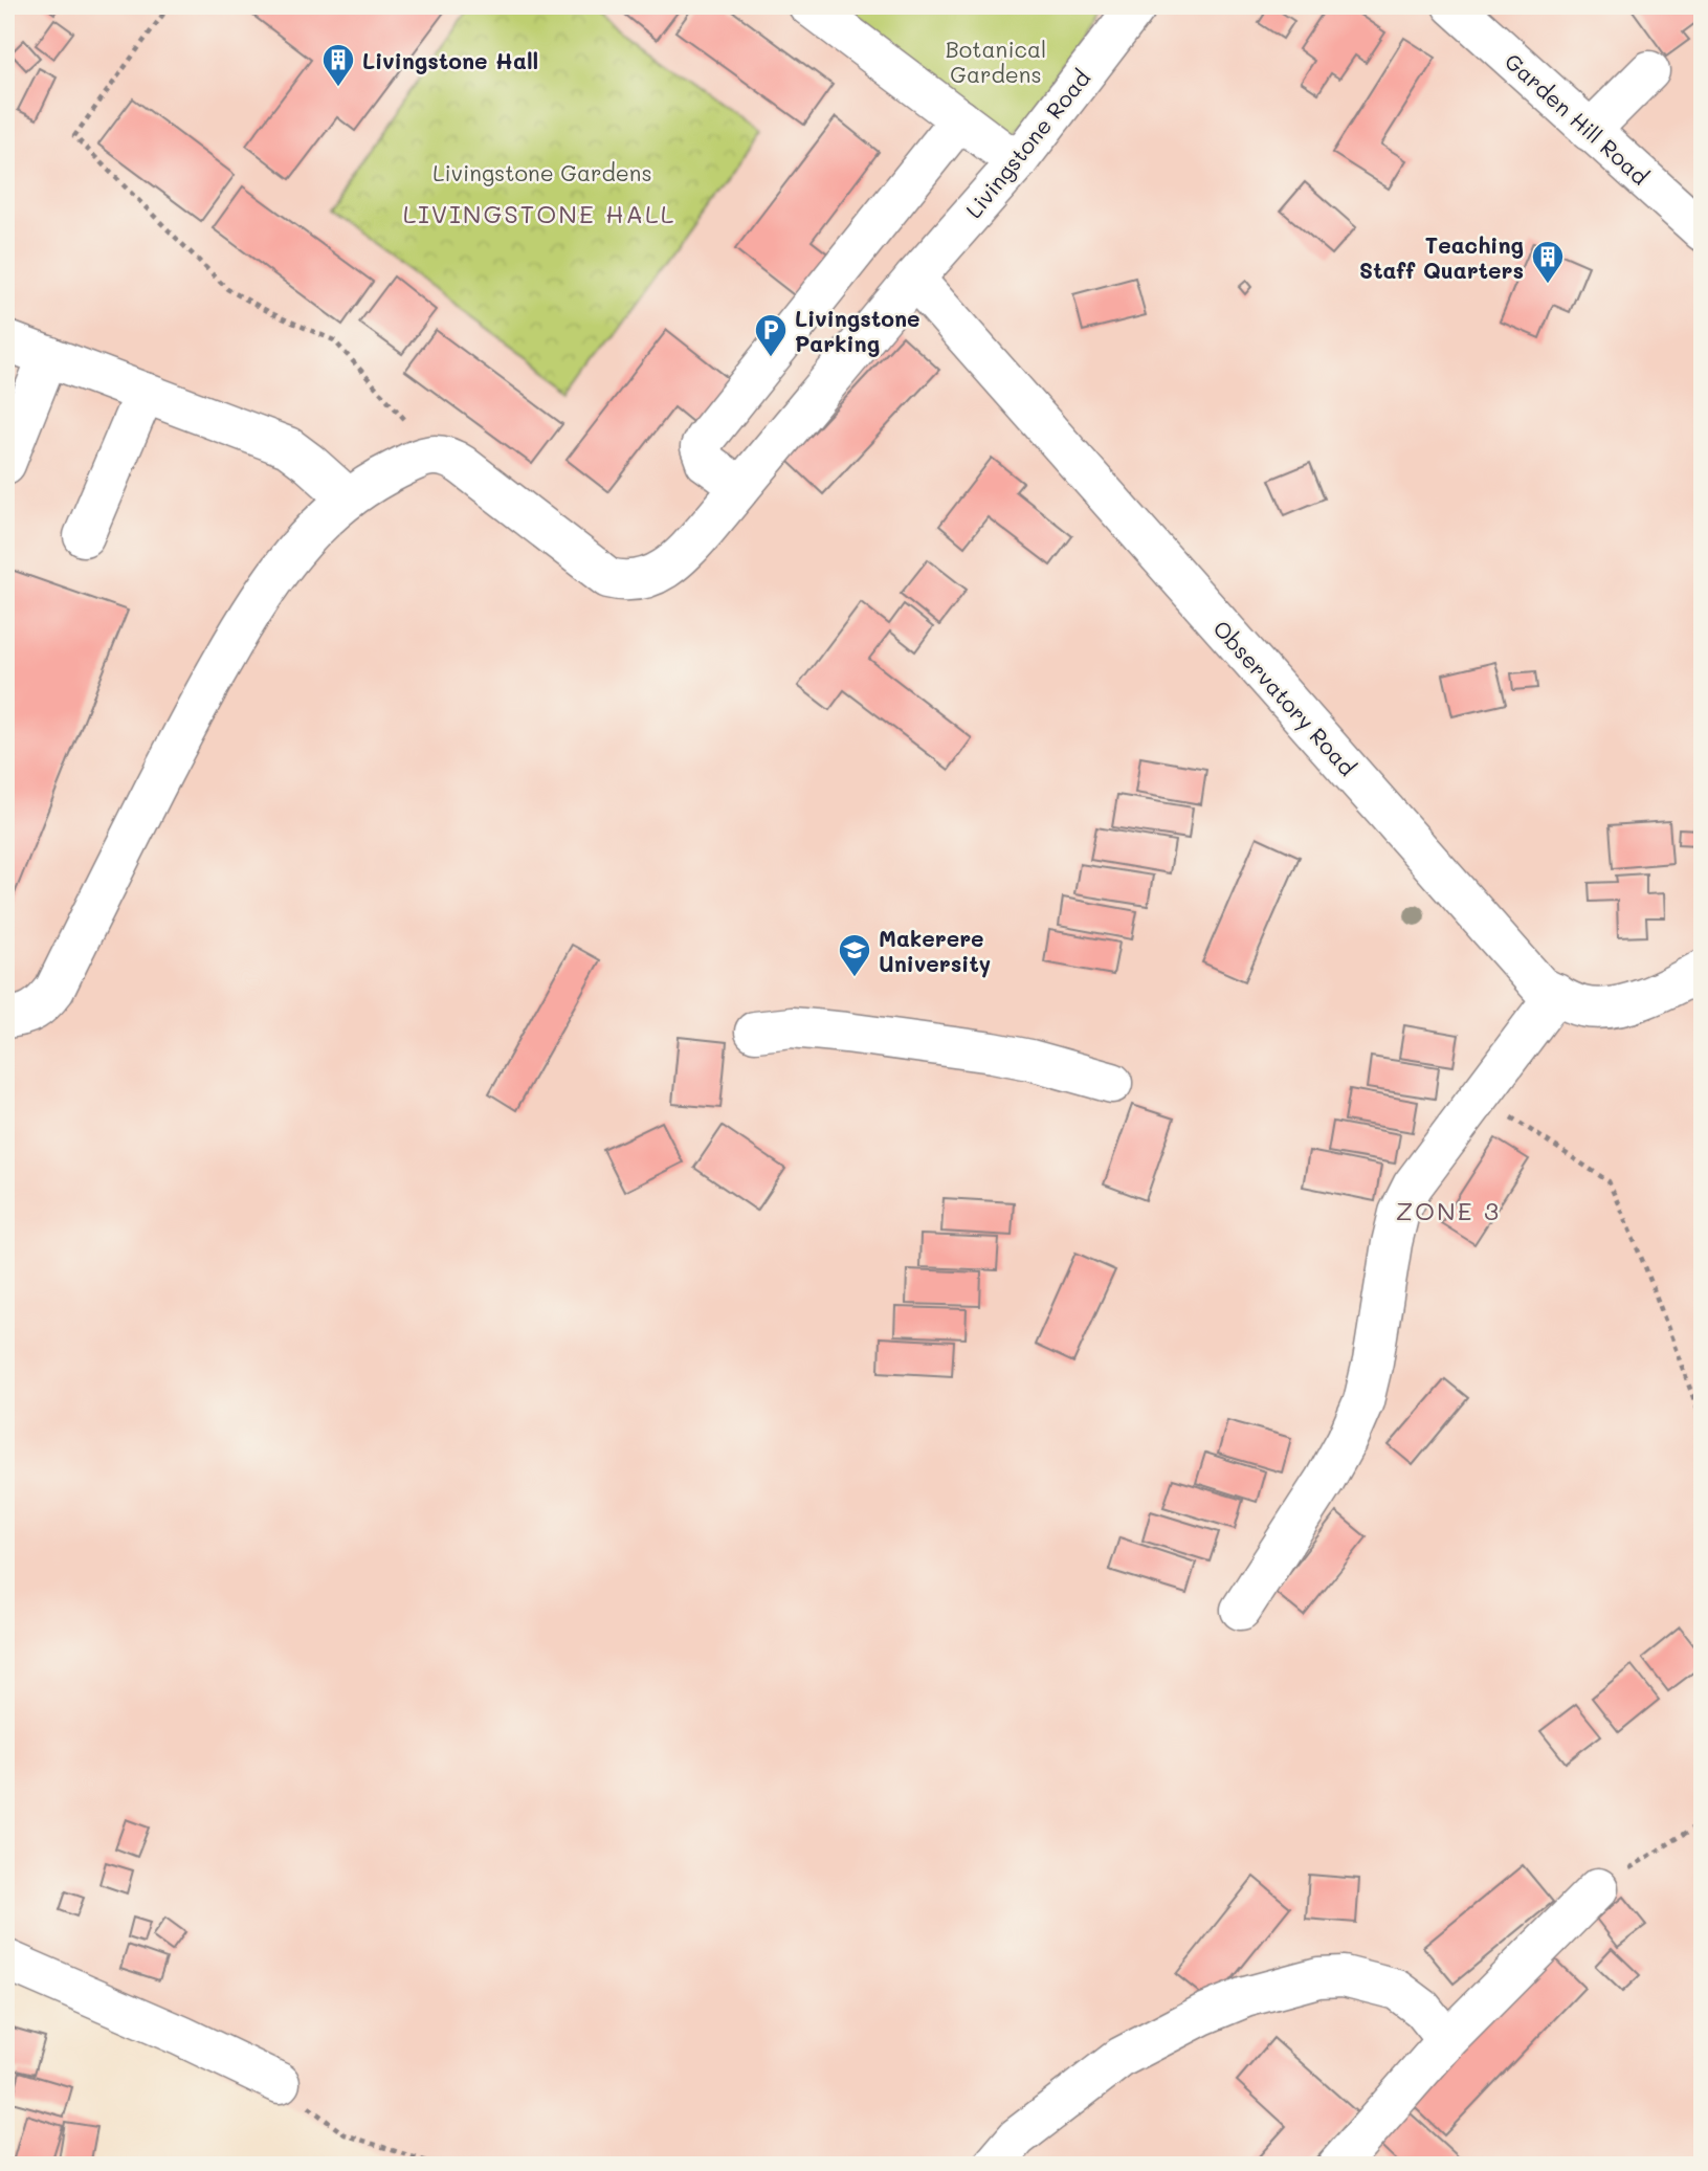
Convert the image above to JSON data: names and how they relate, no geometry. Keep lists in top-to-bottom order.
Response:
{
  "streets": {
    "lane": ["Garden Hill Road", "Livingstone Road", "Observatory Road"]
  },
  "crossings": [
    ["Livingstone Road", "Observatory Road"]
  ],
  "districts": ["LIVINGSTONE HALL", "ZONE 3"],
  "parks": ["Botanical Gardens", "Livingstone Gardens"],
  "places": {
    "building": ["Livingstone Hall", "Teaching Staff Quarters"],
    "parking": ["Livingstone Parking"],
    "school or university": ["Makerere University"]
  }
}
